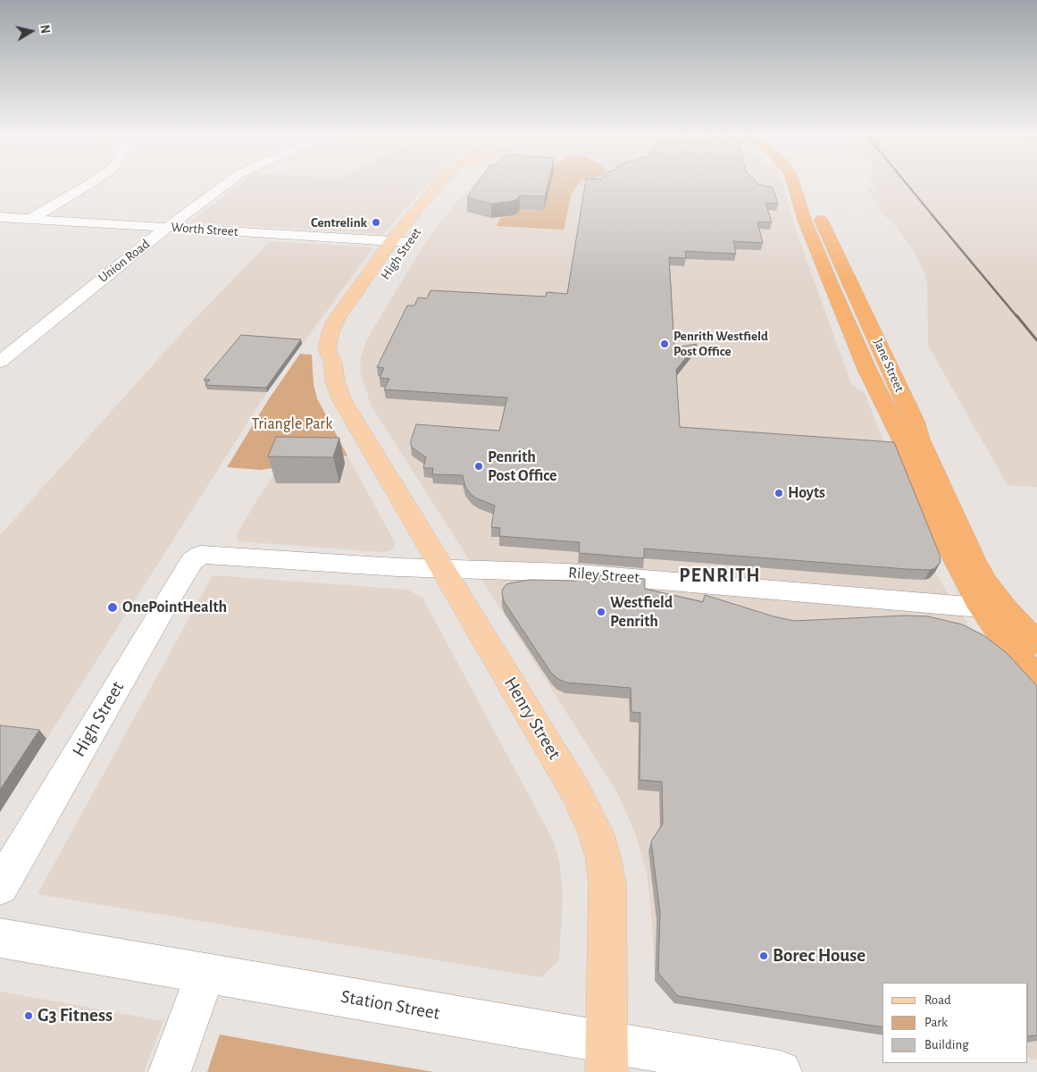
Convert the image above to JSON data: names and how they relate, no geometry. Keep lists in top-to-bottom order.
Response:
{
  "streets": {
    "highway": ["Jane Street"],
    "main road": ["High Street", "Henry Street"],
    "street": [
      "Worth Street",
      "Union Road",
      "Riley Street",
      "Station Street"
    ]
  },
  "crossings": [
    ["Worth Street", "High Street"],
    ["Worth Street", "Union Road"],
    ["High Street", "Riley Street"],
    ["High Street", "Henry Street"],
    ["Jane Street", "Riley Street"],
    ["Riley Street", "Henry Street"],
    ["Henry Street", "Station Street"]
  ],
  "districts": ["PENRITH"],
  "parks": ["Triangle Park"],
  "places": [
    "Centrelink",
    "Penrith Westfield Post Office",
    "Penrith Post Office",
    "Hoyts",
    "OnePointHealth",
    "Westfield Penrith",
    "Borec House",
    "G3 Fitness"
  ],
  "legend": ["Road", "Park", "Building"],
  "north": "right"
}
